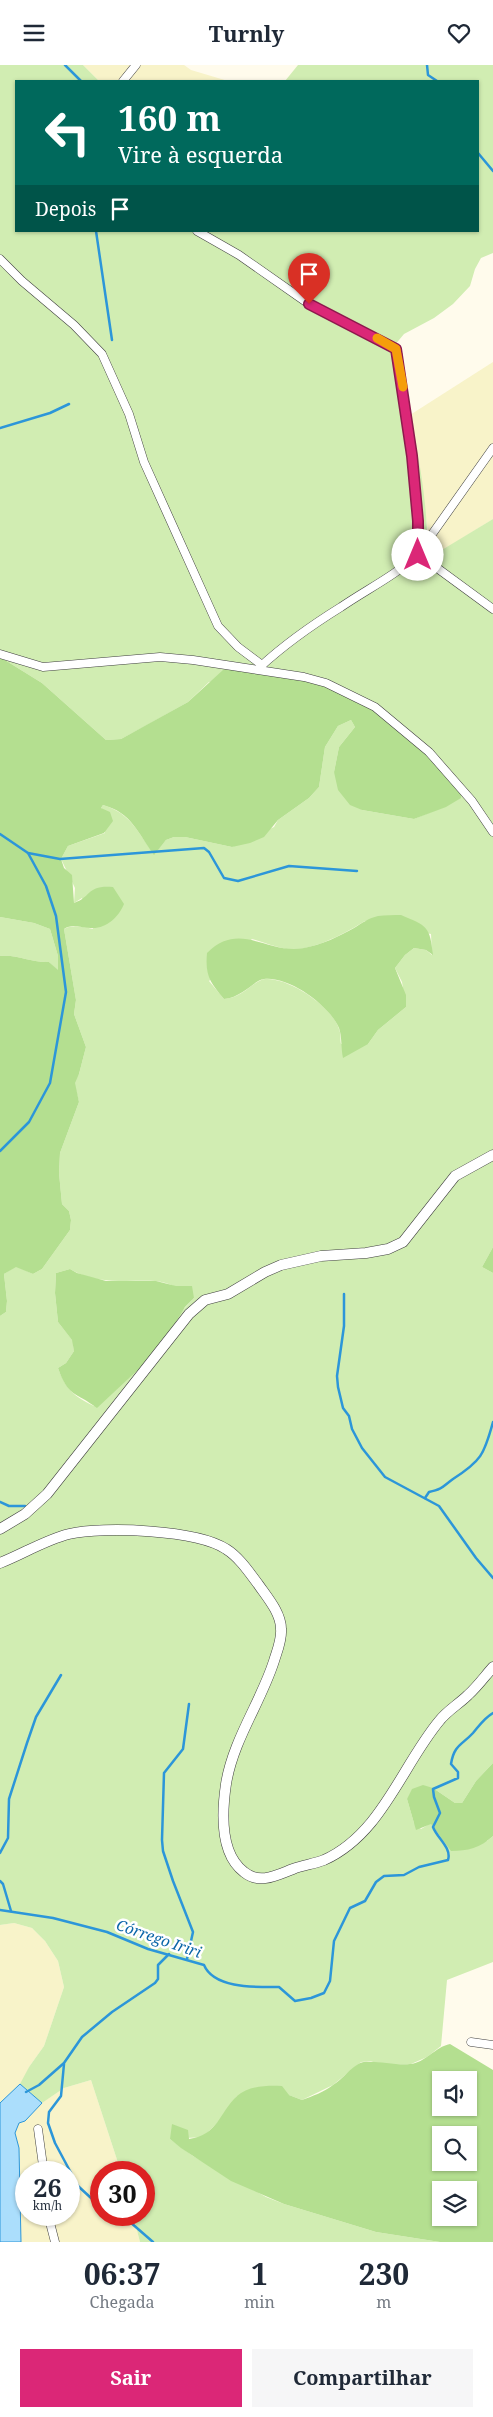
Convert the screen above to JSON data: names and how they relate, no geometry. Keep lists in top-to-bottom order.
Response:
{
  "water": ["Córrego Iriri"],
  "page": {
    "header": "Turnly",
    "turn": ["160 m", "Vire à esquerda"],
    "then": "Depois",
    "speed": "26 km/h",
    "limit": "30",
    "eta": [
      "06:37",
      "Chegada",
      "1",
      "min",
      "230",
      "m"
    ],
    "buttons": ["Sair", "Compartilhar"]
  }
}
